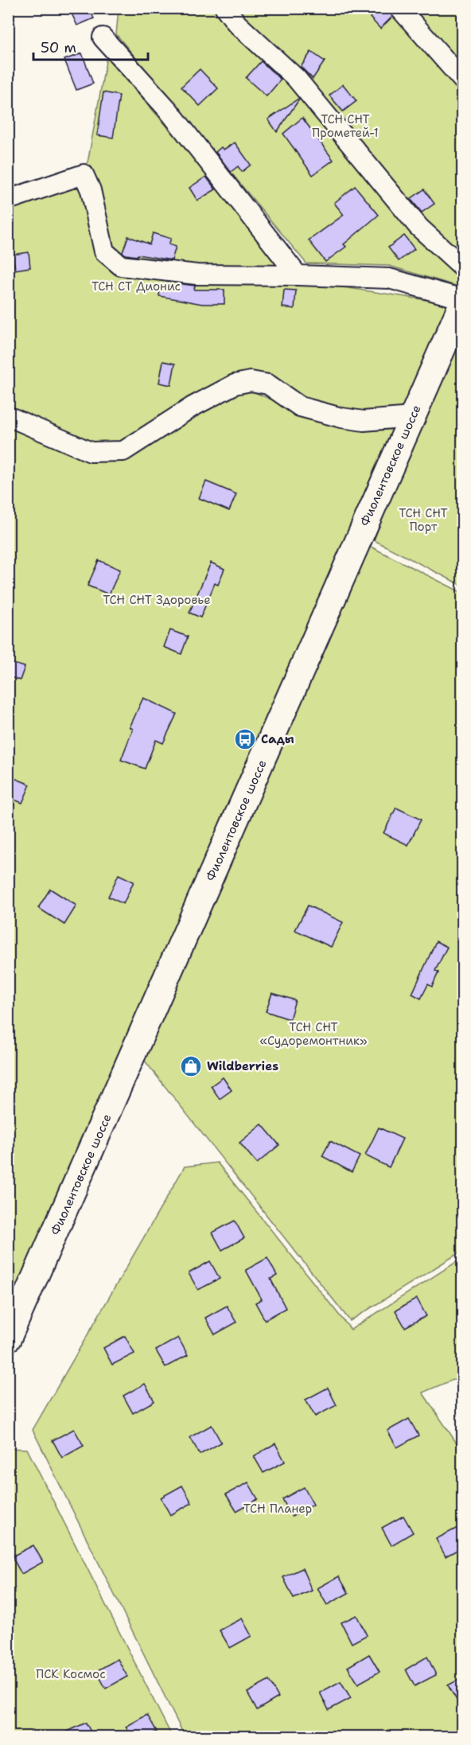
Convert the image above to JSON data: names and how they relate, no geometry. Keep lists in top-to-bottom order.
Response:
{
  "streets": {
    "main road": ["Фиолентовское шоссе"]
  },
  "parks": [
    "ТСН СНТ Прометей-1",
    "ТСН СТ Дионис",
    "ТСН СНТ Порт",
    "ТСН СНТ Здоровье",
    "ТСН СНТ «Судоремонтник»",
    "ТСН Планер",
    "ПСК Космос"
  ],
  "places": {
    "bus stop": ["Сады"],
    "shop": ["Wildberries"]
  },
  "scale_bar": "50 m"
}
